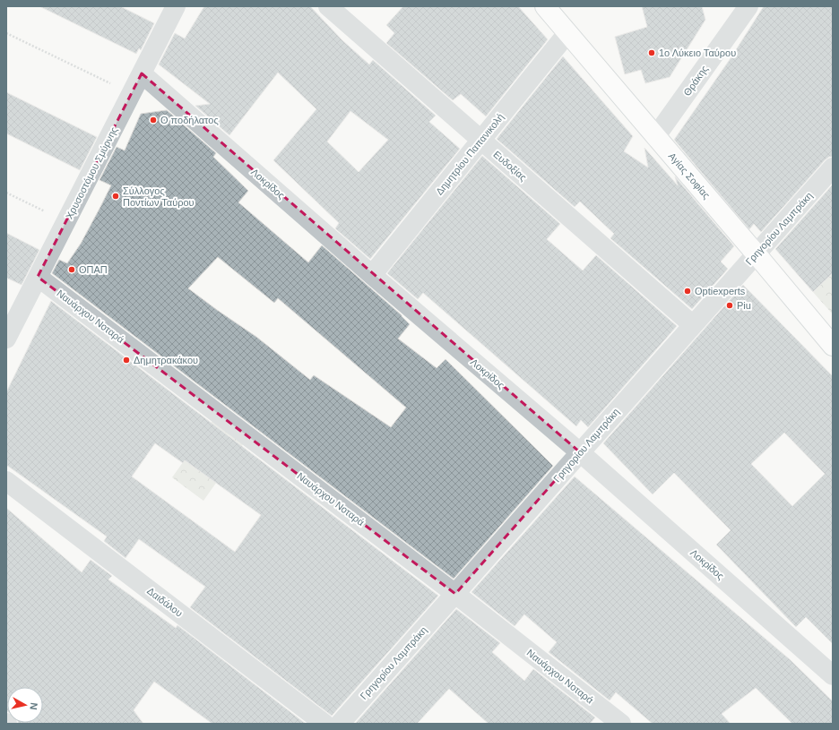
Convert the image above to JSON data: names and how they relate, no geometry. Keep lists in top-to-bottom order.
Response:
{
  "streets": {
    "street": [
      "Θράκης",
      "Δημητρίου Παπανικολή",
      "Ευδοξίας",
      "Χρυσοστόμου Σμύρνης",
      "Αγίας Σοφίας",
      "Λοκρίδος",
      "Γρηγορίου Λαμπράκη",
      "Ναυάρχου Νοταρά",
      "Δαιδάλου"
    ]
  },
  "crossings": [
    ["Θράκης", "Αγίας Σοφίας"],
    ["Δημητρίου Παπανικολή", "Ευδοξίας"],
    ["Δημητρίου Παπανικολή", "Αγίας Σοφίας"],
    ["Δημητρίου Παπανικολή", "Λοκρίδος"],
    ["Ευδοξίας", "Γρηγορίου Λαμπράκη"],
    ["Χρυσοστόμου Σμύρνης", "Λοκρίδος"],
    ["Χρυσοστόμου Σμύρνης", "Ναυάρχου Νοταρά"],
    ["Αγίας Σοφίας", "Γρηγορίου Λαμπράκη"],
    ["Λοκρίδος", "Γρηγορίου Λαμπράκη"],
    ["Γρηγορίου Λαμπράκη", "Ναυάρχου Νοταρά"]
  ],
  "places": [
    "1ο Λύκειο Ταύρου",
    "Ο ποδήλατος",
    "Σύλλογος Ποντίων Ταύρου",
    "ΟΠΑΠ",
    "Optiexperts",
    "Piu",
    "Δημητρακάκου"
  ],
  "north": "right"
}
